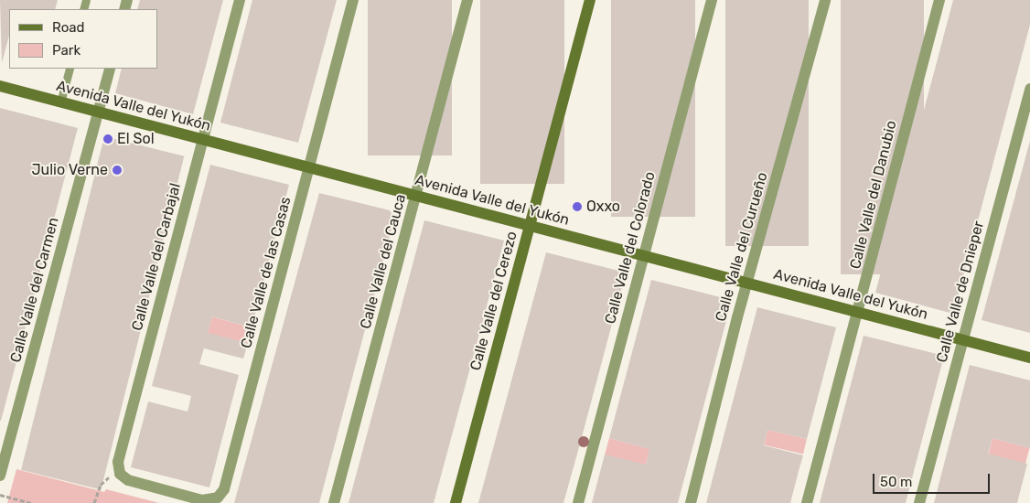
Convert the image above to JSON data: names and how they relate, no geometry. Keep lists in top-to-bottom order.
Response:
{
  "streets": {
    "street": [
      "Avenida Valle del Yukón",
      "Calle Valle del Danubio",
      "Calle Valle del Curueño",
      "Calle Valle del Colorado",
      "Calle Valle del Carbajal",
      "Calle Valle del Cauca",
      "Calle Valle de las Casas",
      "Calle Valle del Carmen",
      "Calle Valle de Dnieper",
      "Calle Valle del Cerezo"
    ]
  },
  "crossings": [
    ["Avenida Valle del Yukón", "Calle Valle del Danubio"],
    ["Avenida Valle del Yukón", "Calle Valle del Curueño"],
    ["Avenida Valle del Yukón", "Calle Valle del Colorado"],
    ["Avenida Valle del Yukón", "Calle Valle del Carbajal"],
    ["Avenida Valle del Yukón", "Calle Valle del Cauca"],
    ["Avenida Valle del Yukón", "Calle Valle de las Casas"],
    ["Avenida Valle del Yukón", "Calle Valle del Carmen"],
    ["Avenida Valle del Yukón", "Calle Valle de Dnieper"],
    ["Avenida Valle del Yukón", "Calle Valle del Cerezo"],
    ["Calle Valle del Carbajal", "Calle Valle de las Casas"]
  ],
  "places": ["El Sol", "Julio Verne", "Oxxo"],
  "legend": ["Road", "Park"],
  "scale_bar": "50 m"
}
